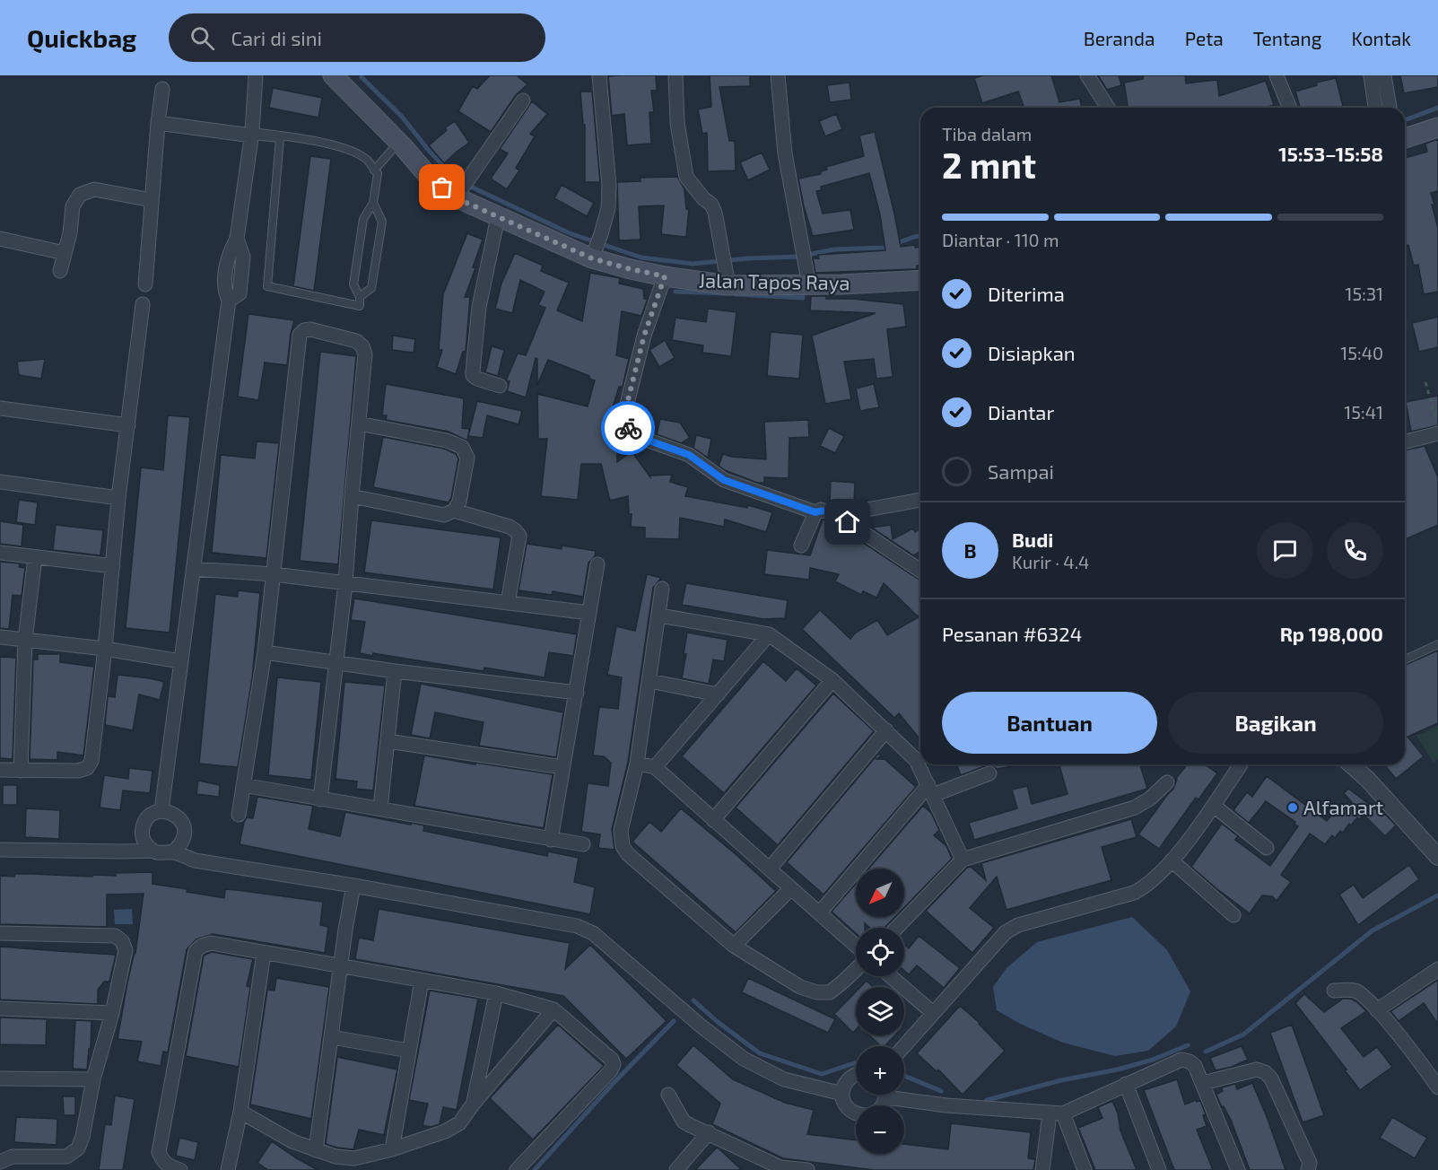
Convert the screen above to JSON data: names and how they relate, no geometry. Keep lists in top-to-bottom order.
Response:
{
  "streets": {
    "main road": ["Jalan Tapos Raya"]
  },
  "places": ["Alfamart"],
  "north": "bottom left",
  "page": {
    "header": "Quickbag",
    "search": "Cari di sini",
    "nav": [
      "Beranda",
      "Peta",
      "Tentang",
      "Kontak"
    ],
    "heading": ["2 mnt", "Tiba dalam", "15:53–15:58"],
    "panel": [
      "Budi",
      "Kurir · 4.4",
      "Pesanan #6324",
      "Rp 198,000"
    ],
    "bar": "Diantar · 110 m",
    "list": [
      ["Diterima", "15:31"],
      ["Disiapkan", "15:40"],
      ["Diantar", "15:41"],
      "Sampai"
    ],
    "round": "B",
    "buttons": ["Bantuan", "Bagikan"],
    "map_buttons": ["+", "−"]
  }
}
